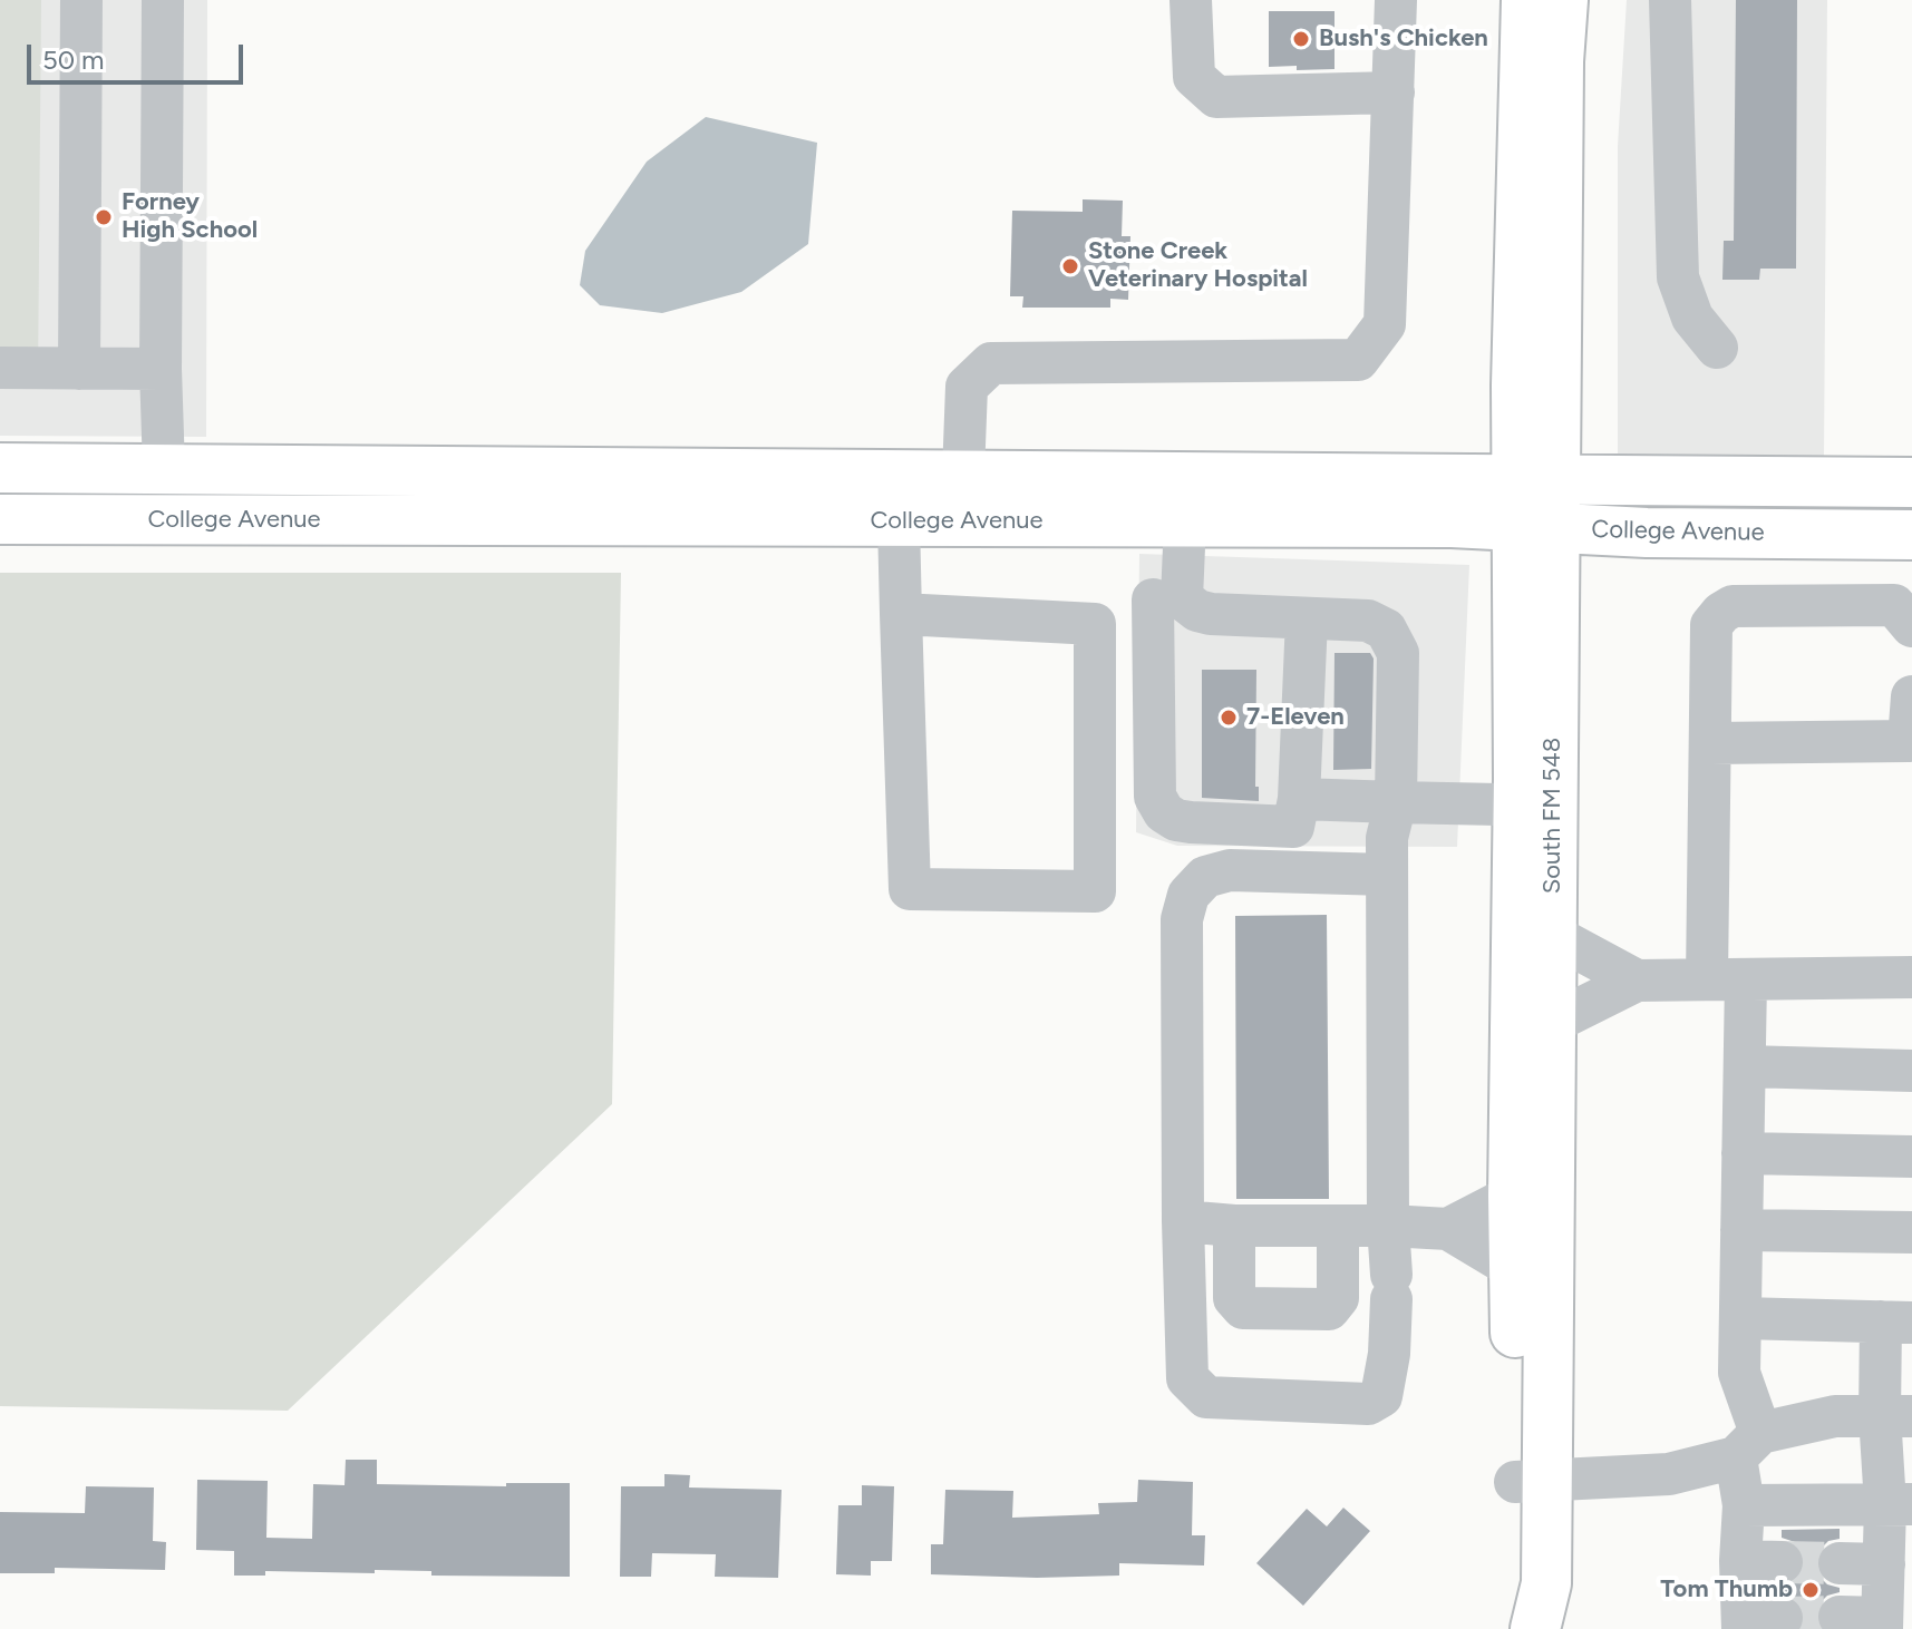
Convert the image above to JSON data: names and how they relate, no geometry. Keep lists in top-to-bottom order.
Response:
{
  "streets": {
    "main road": ["College Avenue", "South FM 548"]
  },
  "crossings": [
    ["College Avenue", "South FM 548"]
  ],
  "places": [
    "Bush's Chicken",
    "Forney High School",
    "Stone Creek Veterinary Hospital",
    "7-Eleven",
    "Tom Thumb"
  ],
  "scale_bar": "50 m"
}
